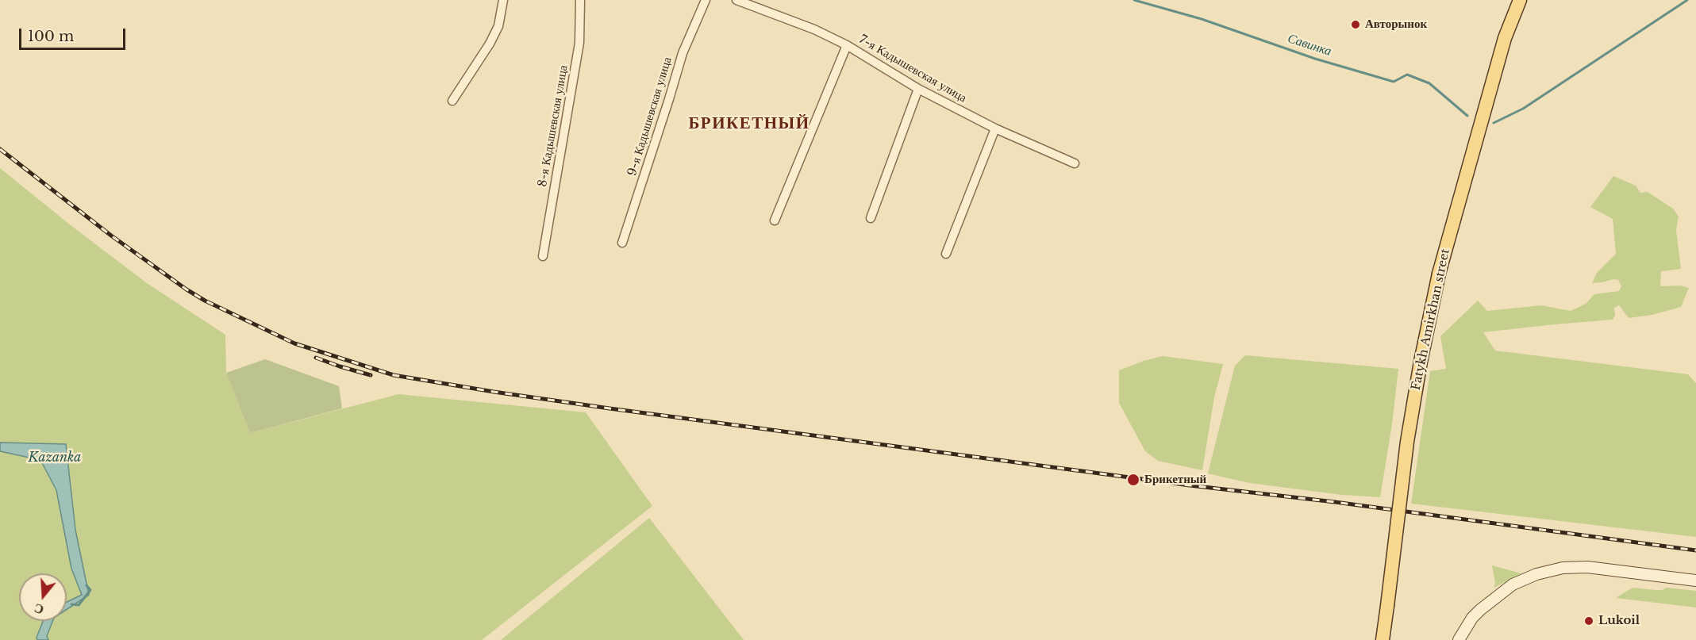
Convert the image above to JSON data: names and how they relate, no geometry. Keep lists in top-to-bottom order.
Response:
{
  "streets": {
    "main road": ["Fatykh Amirkhan street"],
    "street": ["7-я Кадышевская улица", "9-я Кадышевская улица", "8-я Кадышевская улица"]
  },
  "districts": ["БРИКЕТНЫЙ"],
  "water": ["Савинка", "Kazanka"],
  "places": ["Авторынок", "Брикетный", "Lukoil"],
  "scale_bar": "100 m",
  "north": "bottom"
}
